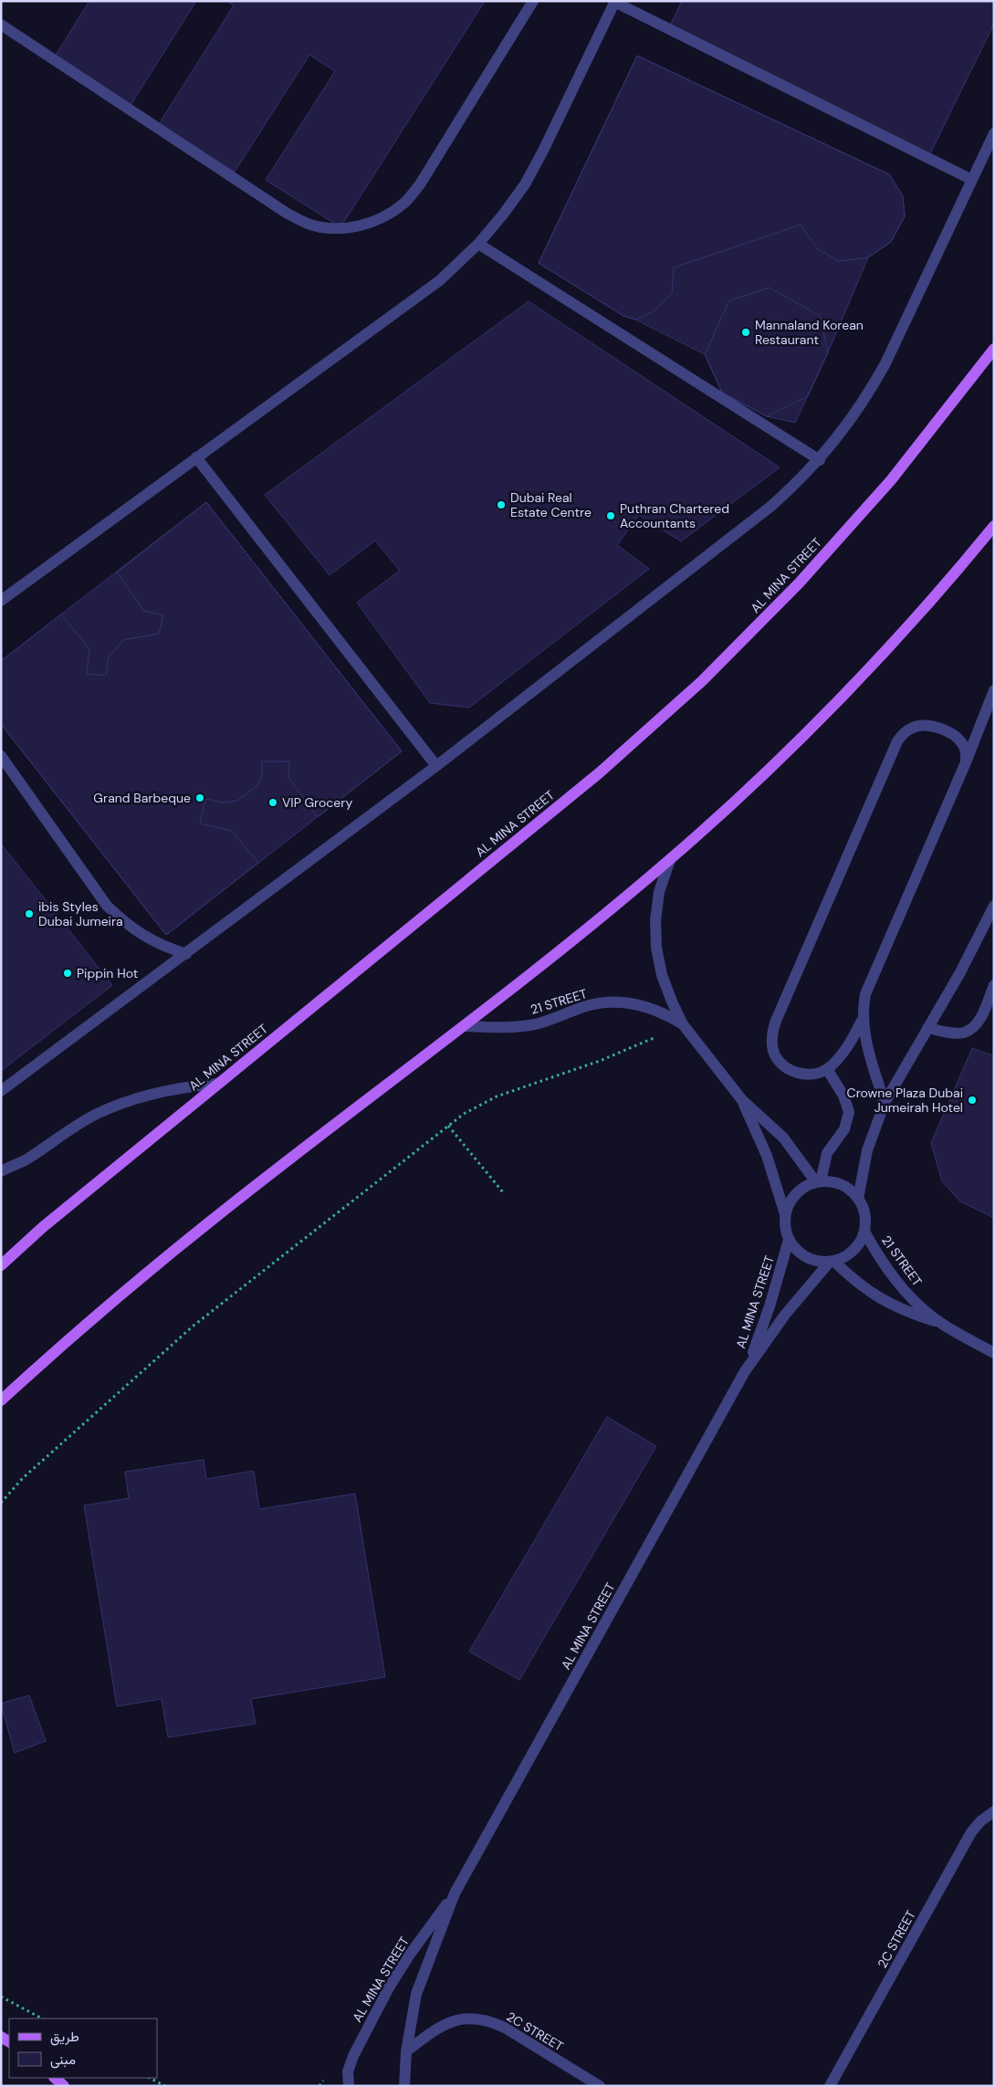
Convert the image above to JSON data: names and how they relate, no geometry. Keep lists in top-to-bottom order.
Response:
{
  "streets": {
    "main road": ["AL MINA STREET"],
    "street": ["21 STREET", "2C STREET"]
  },
  "crossings": [
    ["AL MINA STREET", "21 STREET"],
    ["AL MINA STREET", "2C STREET"]
  ],
  "places": [
    "Mannaland Korean Restaurant",
    "Dubai Real Estate Centre",
    "Puthran Chartered Accountants",
    "Grand Barbeque",
    "VIP Grocery",
    "ibis Styles Dubai Jumeira",
    "Pippin Hot",
    "Crowne Plaza Dubai Jumeirah Hotel"
  ],
  "legend": ["طريق", "مبنى"]
}
